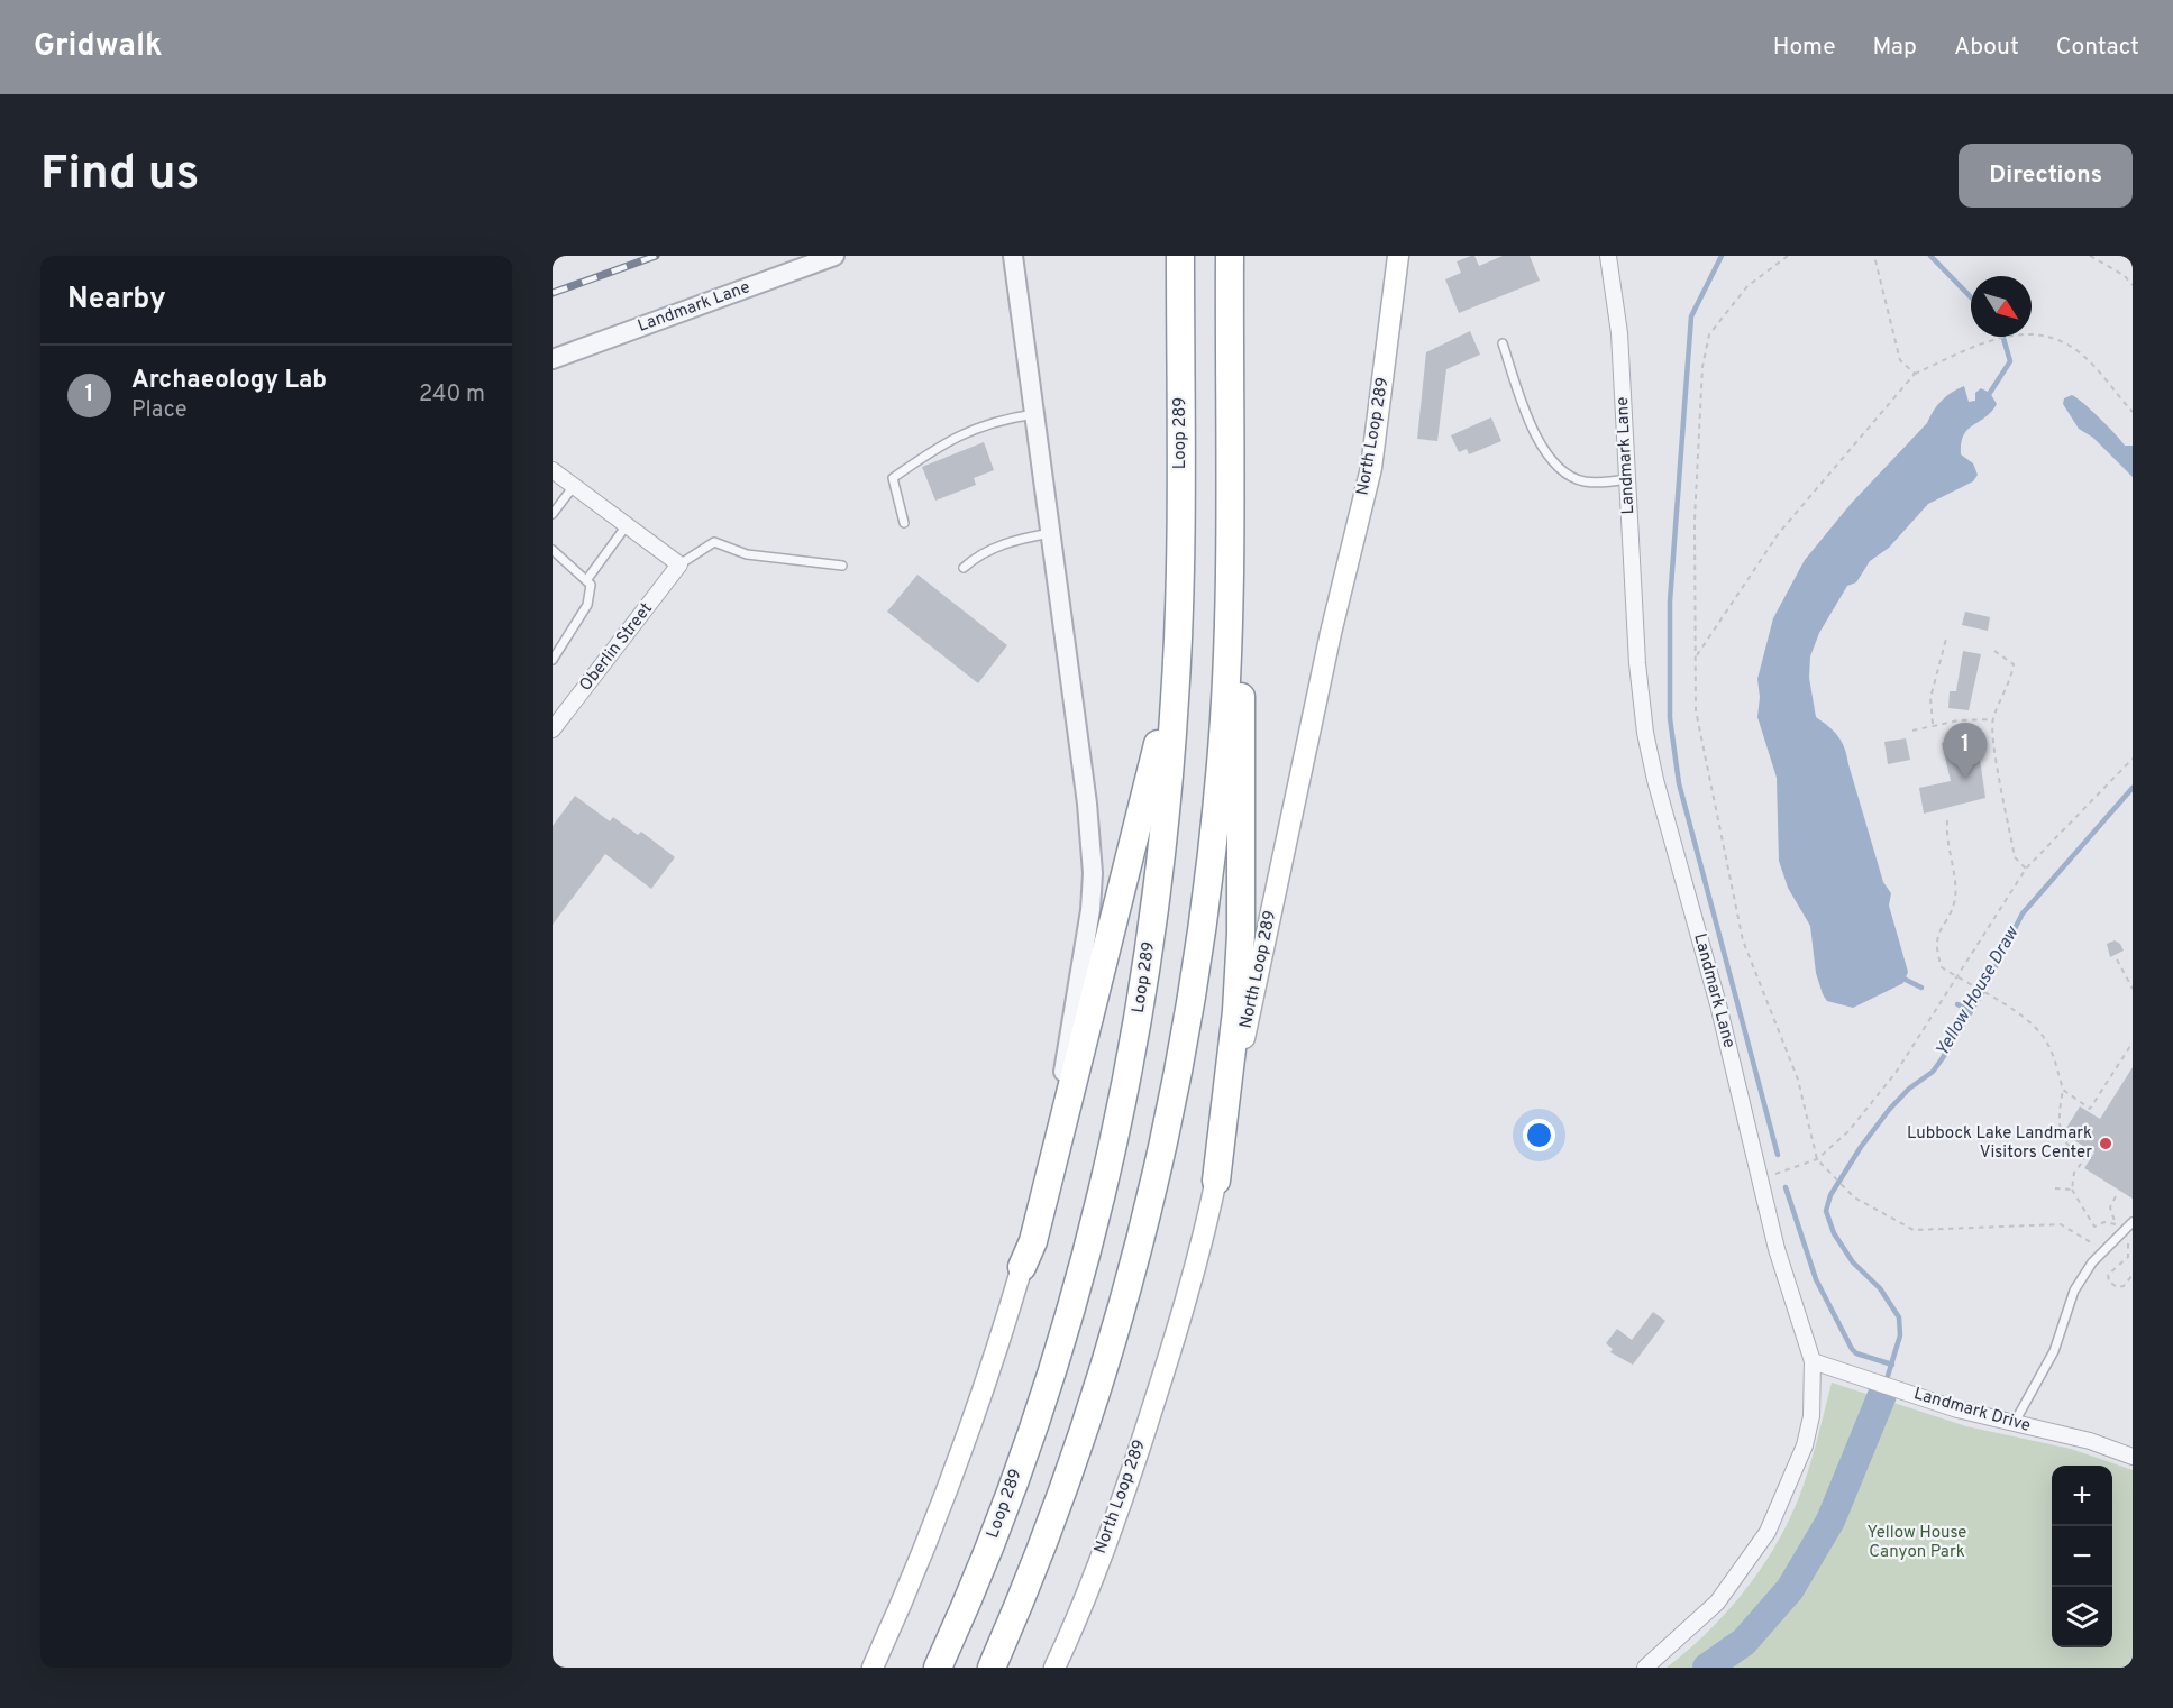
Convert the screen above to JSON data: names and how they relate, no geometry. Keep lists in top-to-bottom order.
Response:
{
  "streets": {
    "highway": ["Loop 289"],
    "main road": ["North Loop 289"],
    "street": ["Landmark Lane", "Oberlin Street", "Landmark Drive"]
  },
  "crossings": [
    ["Landmark Lane", "Landmark Drive"]
  ],
  "water": ["Yellow House Draw"],
  "parks": ["Yellow House Canyon Park"],
  "places": ["Lubbock Lake Landmark Visitors Center"],
  "north": "bottom right",
  "page": {
    "header": "Gridwalk",
    "nav": [
      "Home",
      "Map",
      "About",
      "Contact"
    ],
    "buttons": "Directions",
    "title": "Find us",
    "heading": "Nearby",
    "list": [
      {
        "mark": "1",
        "name": "Archaeology Lab",
        "note": "Place",
        "value": "240 m"
      }
    ],
    "pins": "1",
    "map_buttons": ["+", "−"]
  }
}
